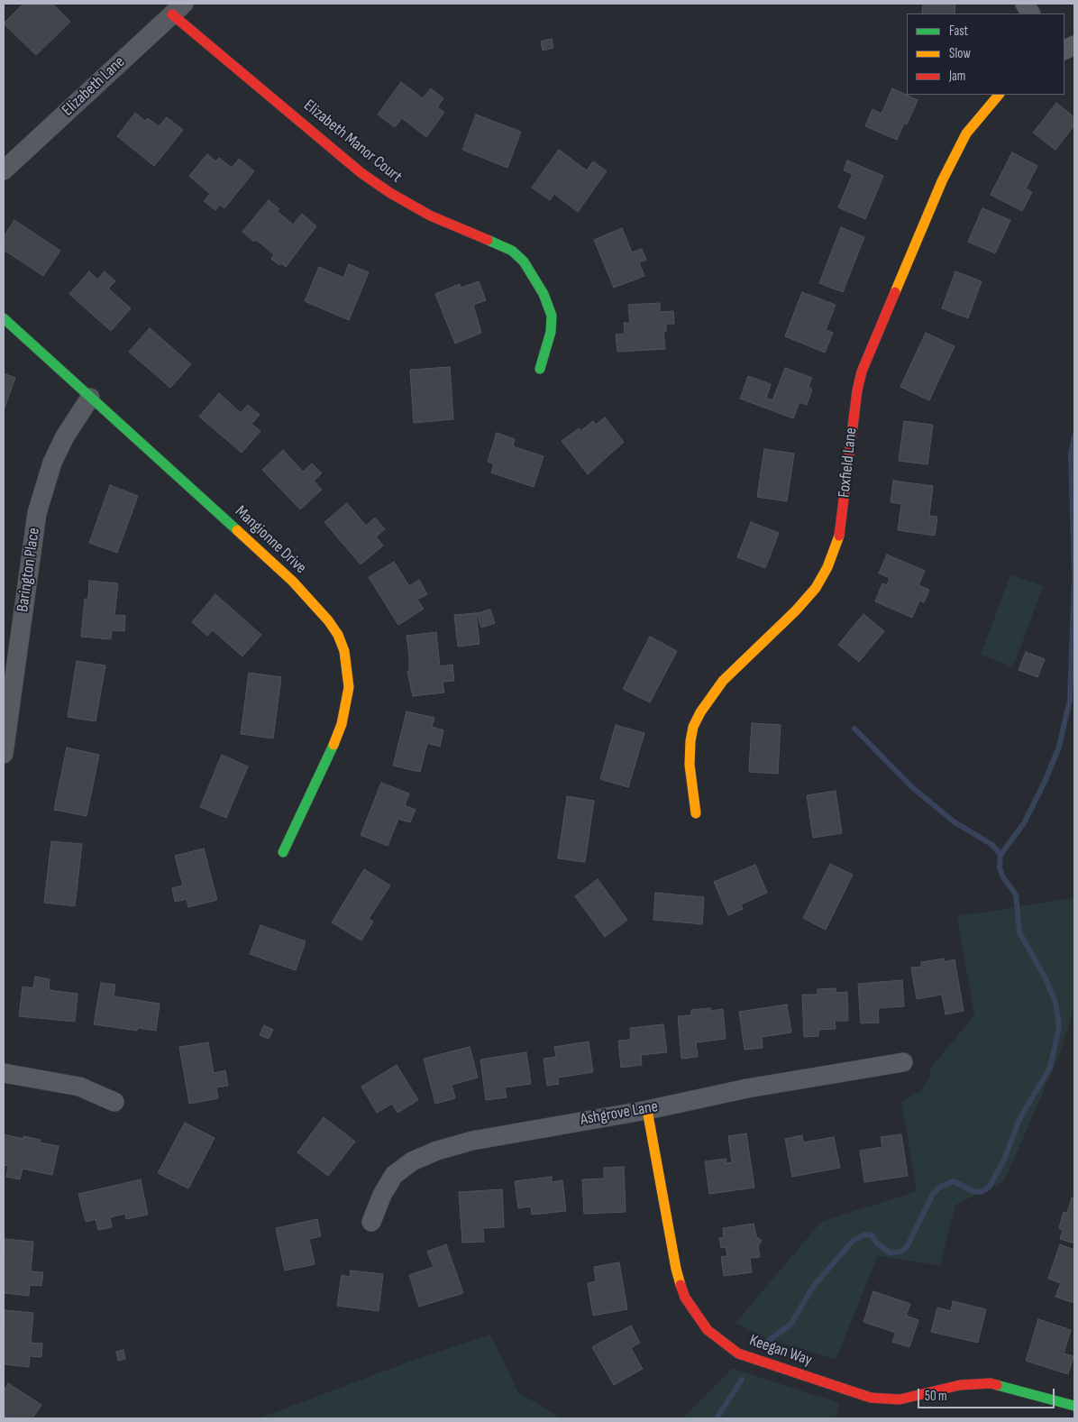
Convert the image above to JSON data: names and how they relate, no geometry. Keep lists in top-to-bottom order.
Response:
{
  "streets": {
    "street": [
      "Elizabeth Lane",
      "Elizabeth Manor Court",
      "Foxfield Lane",
      "Mangionne Drive",
      "Barington Place",
      "Ashgrove Lane",
      "Keegan Way"
    ]
  },
  "crossings": [
    ["Elizabeth Lane", "Elizabeth Manor Court"],
    ["Mangionne Drive", "Barington Place"],
    ["Ashgrove Lane", "Keegan Way"]
  ],
  "legend": ["Fast", "Slow", "Jam"],
  "scale_bar": "50 m"
}
